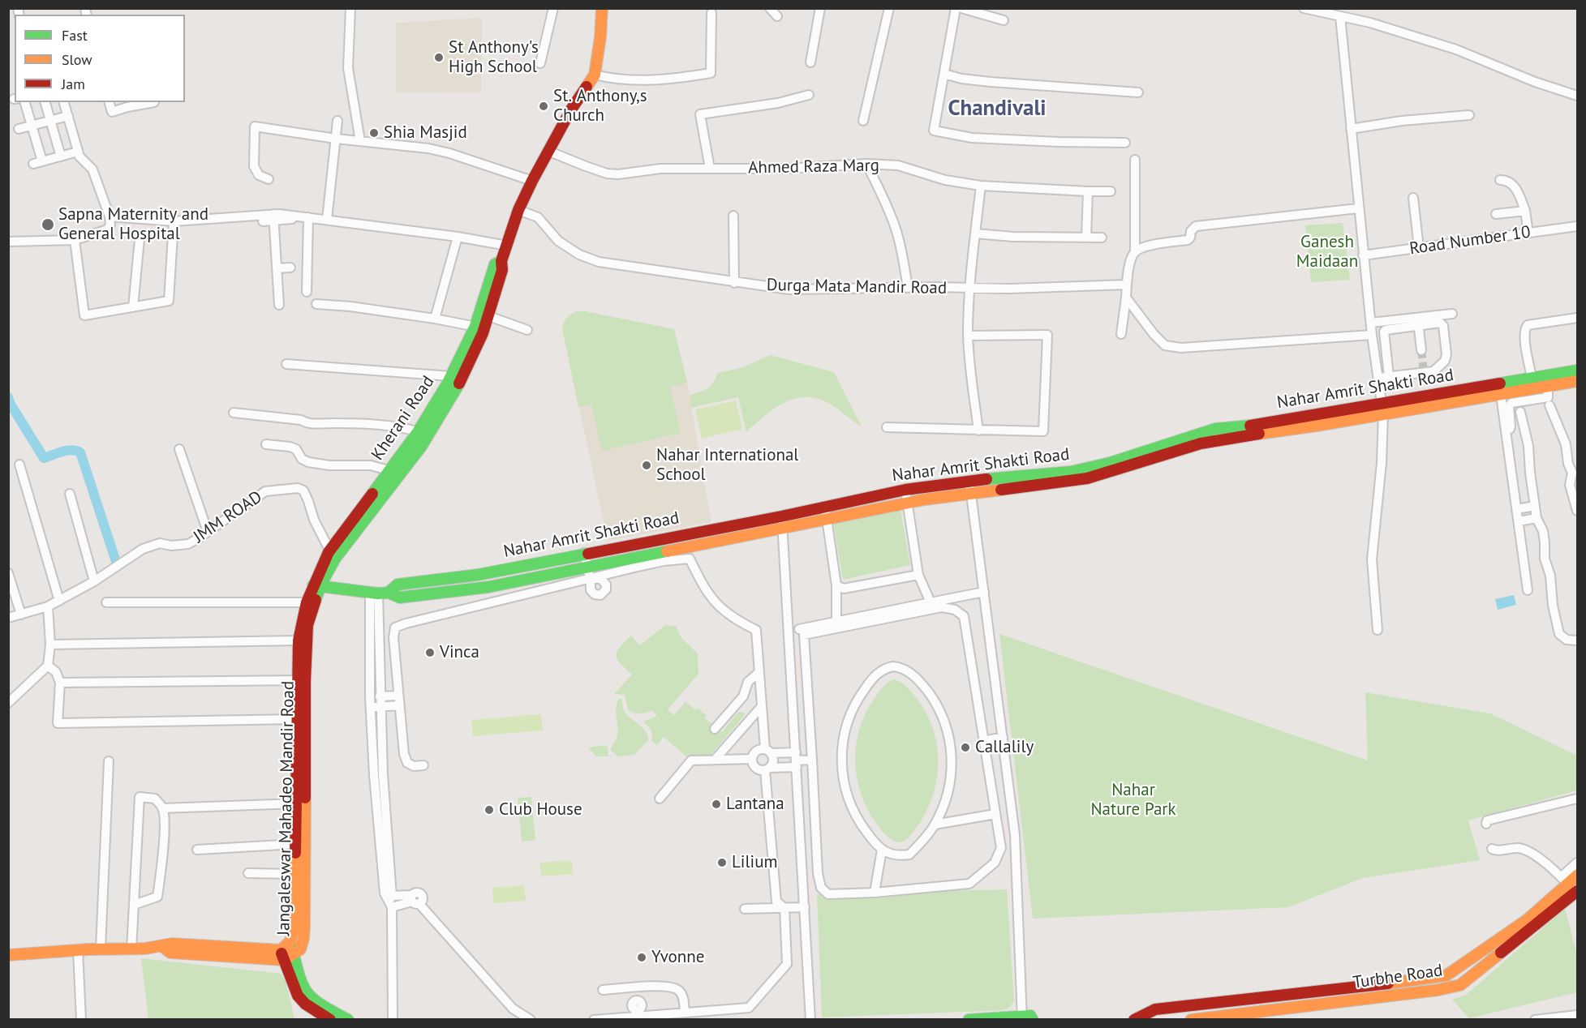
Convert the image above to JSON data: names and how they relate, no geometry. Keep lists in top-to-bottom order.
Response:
{
  "streets": {
    "street": [
      "Ahmed Raza Marg",
      "Road Number 10",
      "Durga Mata Mandir Road",
      "Nahar Amrit Shakti Road",
      "Kherani Road",
      "JMM ROAD",
      "Jangaleswar Mahadeo Mandir Road",
      "Turbhe Road"
    ]
  },
  "crossings": [
    ["Ahmed Raza Marg", "Kherani Road"],
    ["Durga Mata Mandir Road", "Kherani Road"],
    ["Nahar Amrit Shakti Road", "Kherani Road"],
    ["Nahar Amrit Shakti Road", "Jangaleswar Mahadeo Mandir Road"],
    ["Kherani Road", "JMM ROAD"],
    ["Kherani Road", "Jangaleswar Mahadeo Mandir Road"]
  ],
  "districts": ["Chandivali"],
  "parks": ["Ganesh Maidaan", "Nahar Nature Park"],
  "places": [
    "St Anthony's High School",
    "St. Anthony,s Church",
    "Shia Masjid",
    "Sapna Maternity and General Hospital",
    "Nahar International School",
    "Vinca",
    "Callalily",
    "Lantana",
    "Club House",
    "Lilium",
    "Yvonne"
  ],
  "legend": ["Fast", "Slow", "Jam"]
}
